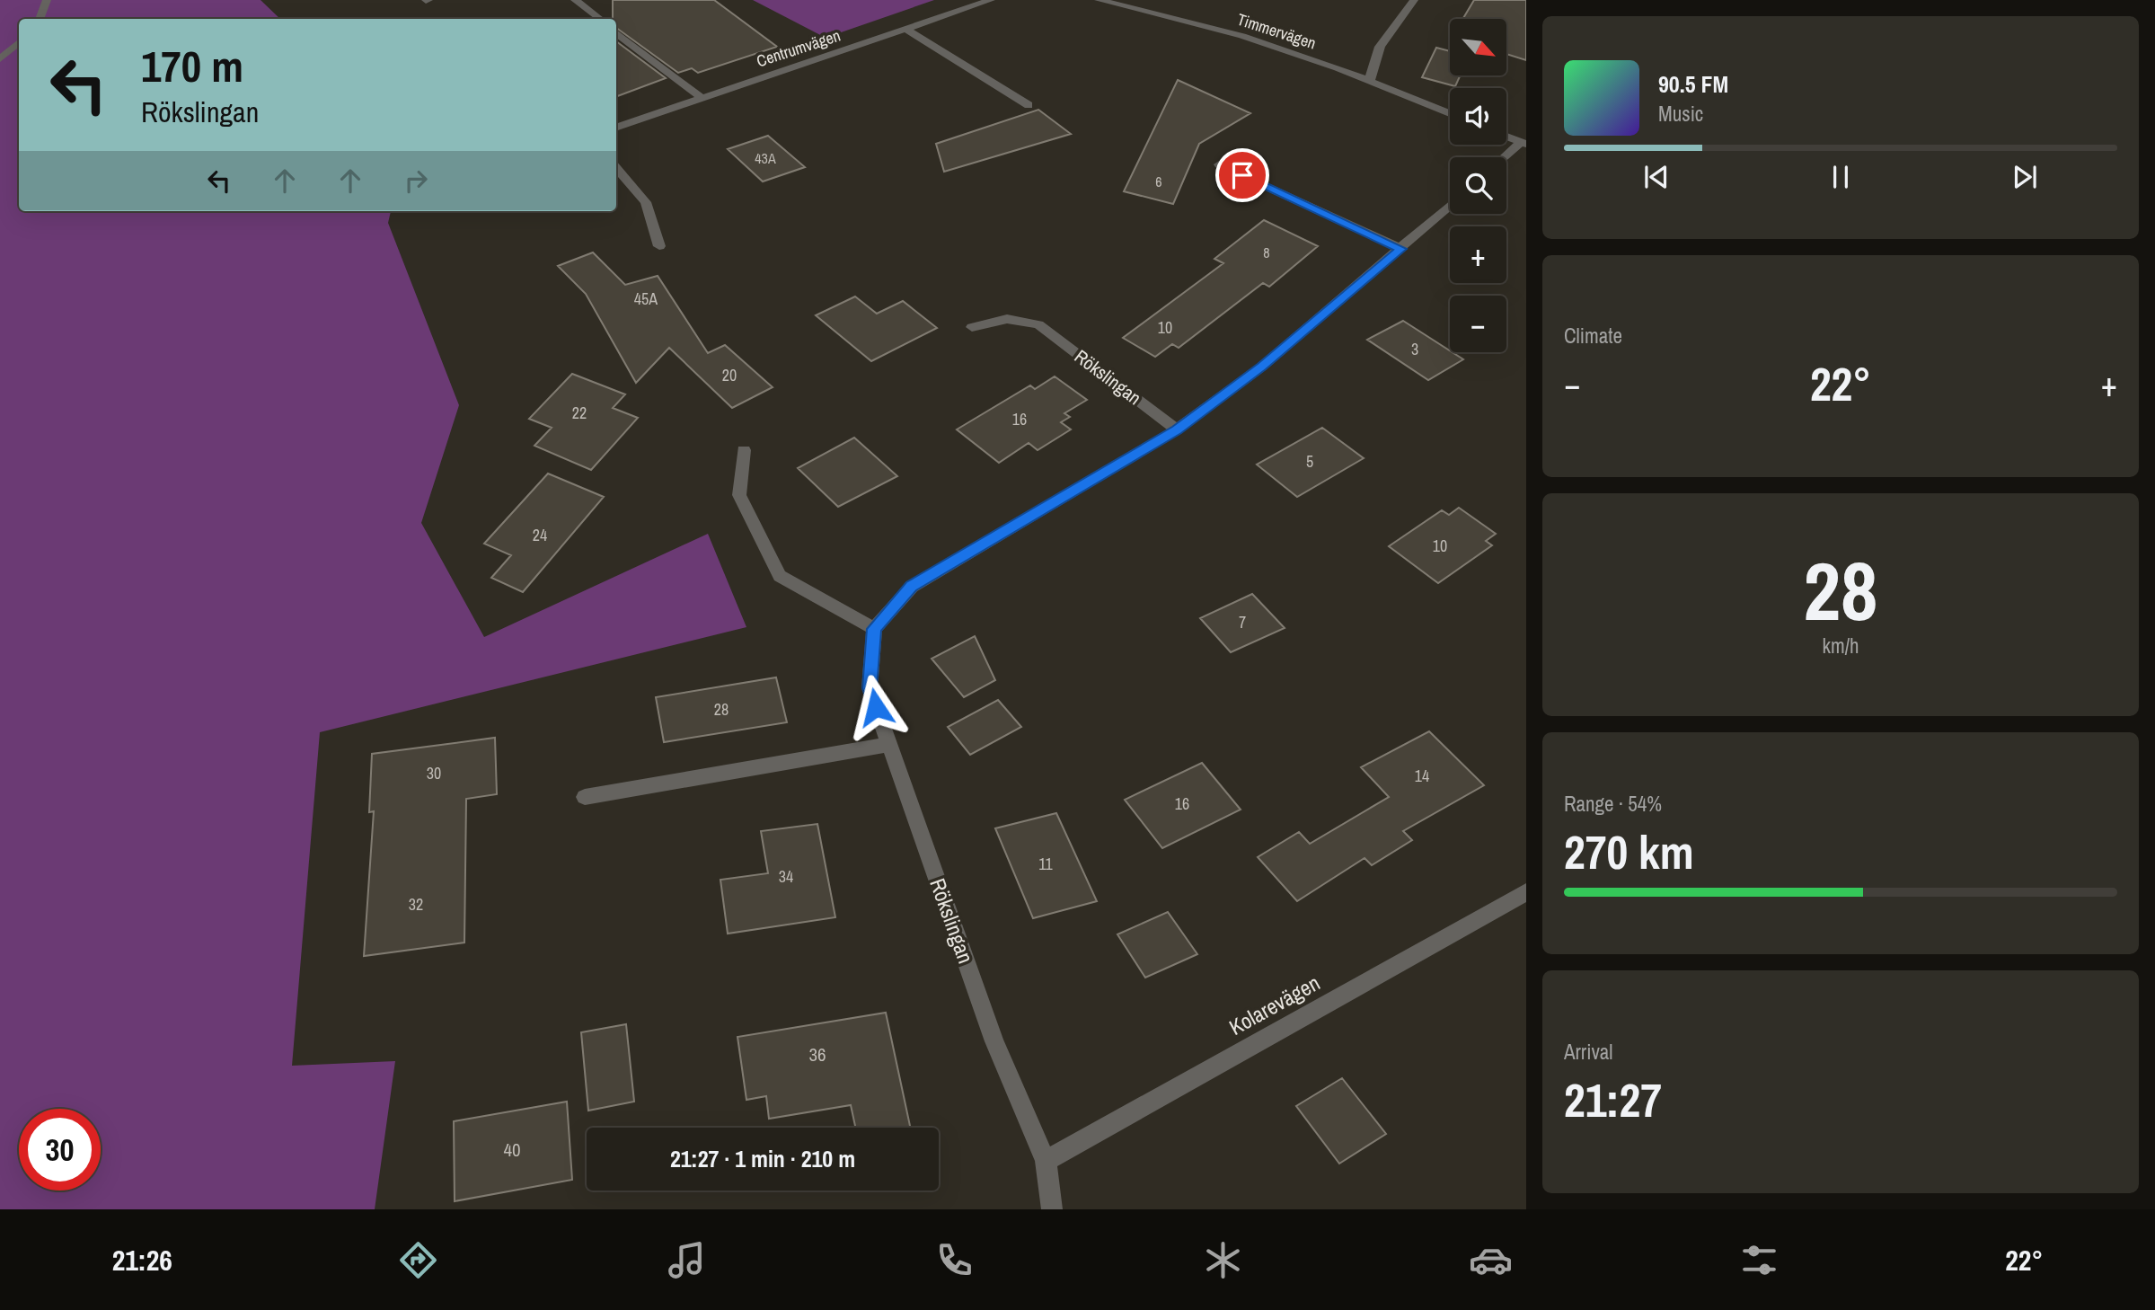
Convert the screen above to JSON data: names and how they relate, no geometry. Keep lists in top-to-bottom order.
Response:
{
  "streets": {
    "street": [
      "Timmervägen",
      "Centrumvägen",
      "Rökslingan",
      "Kolarevägen"
    ]
  },
  "crossings": [
    ["Rökslingan", "Kolarevägen"]
  ],
  "house_numbers": [
    "43A",
    "6",
    "8",
    "45A",
    "10",
    "3",
    "20",
    "22",
    "16",
    "5",
    "24",
    "10",
    "7",
    "28",
    "30",
    "14",
    "16",
    "11",
    "34",
    "32",
    "36",
    "40"
  ],
  "north": "bottom right",
  "page": {
    "map_buttons": ["+", "−"],
    "turn": ["170 m", "Rökslingan"],
    "song": ["90.5 FM", "Music"],
    "tile": [
      "Climate",
      ["28", "km/h"],
      ["Range · 54%", "270 km"],
      ["Arrival", "21:27"]
    ],
    "heat": ["−", "22°", "+"],
    "limit": "30",
    "trip": "21:27 · 1 min · 210 m",
    "tabs": ["21:26", "22°"]
  }
}
